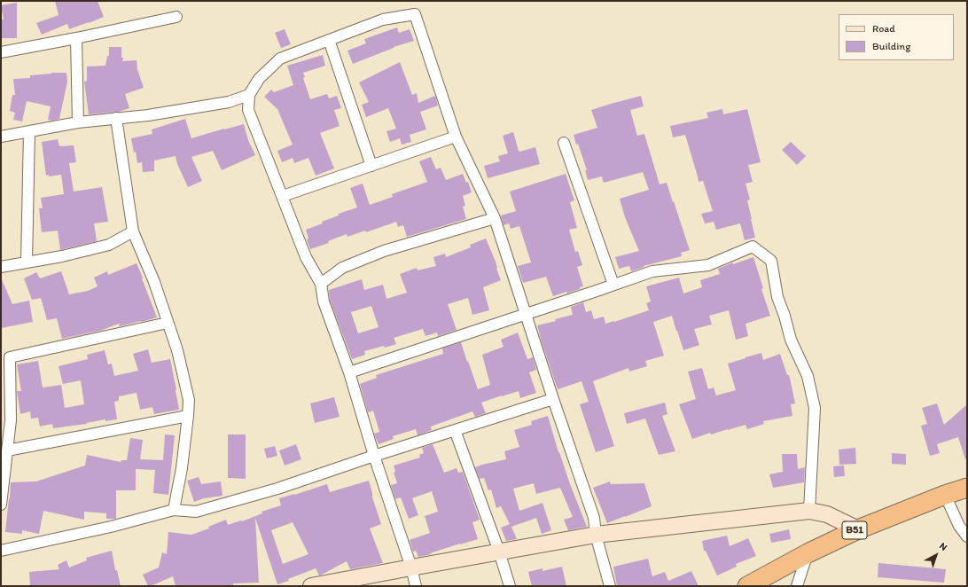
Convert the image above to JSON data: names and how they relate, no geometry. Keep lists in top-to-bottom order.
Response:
{
  "streets": {
    "highway": ["B51"]
  },
  "legend": ["Road", "Building"],
  "north": "top right"
}
